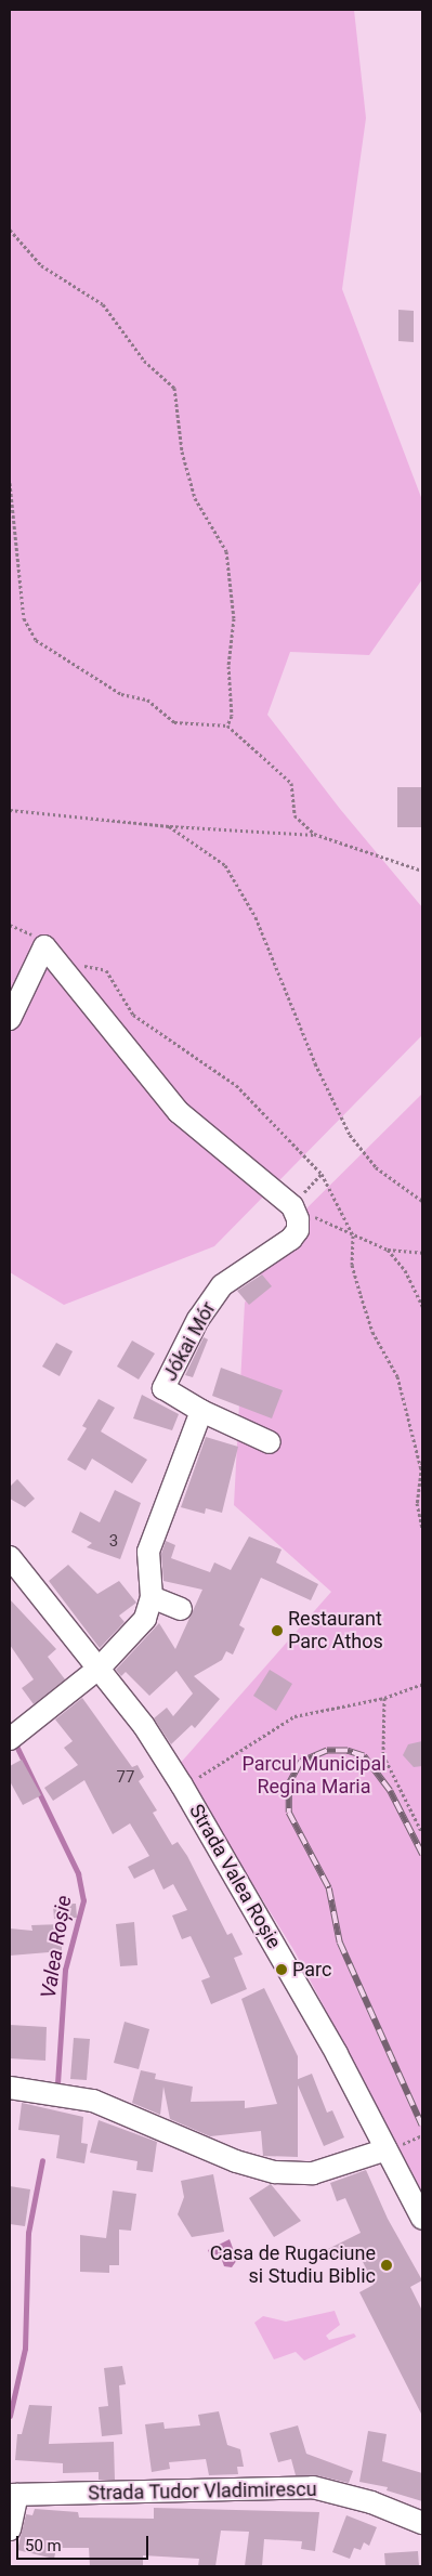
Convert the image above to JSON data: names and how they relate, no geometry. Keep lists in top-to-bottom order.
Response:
{
  "streets": {
    "street": ["Jókai Mór", "Strada Valea Roșie", "Strada Tudor Vladimirescu"]
  },
  "water": ["Valea Roșie"],
  "parks": ["Parcul Municipal Regina Maria"],
  "places": ["Restaurant Parc Athos", "Parc", "Casa de Rugaciune si Studiu Biblic"],
  "house_numbers": ["3", "77"],
  "scale_bar": "50 m"
}
